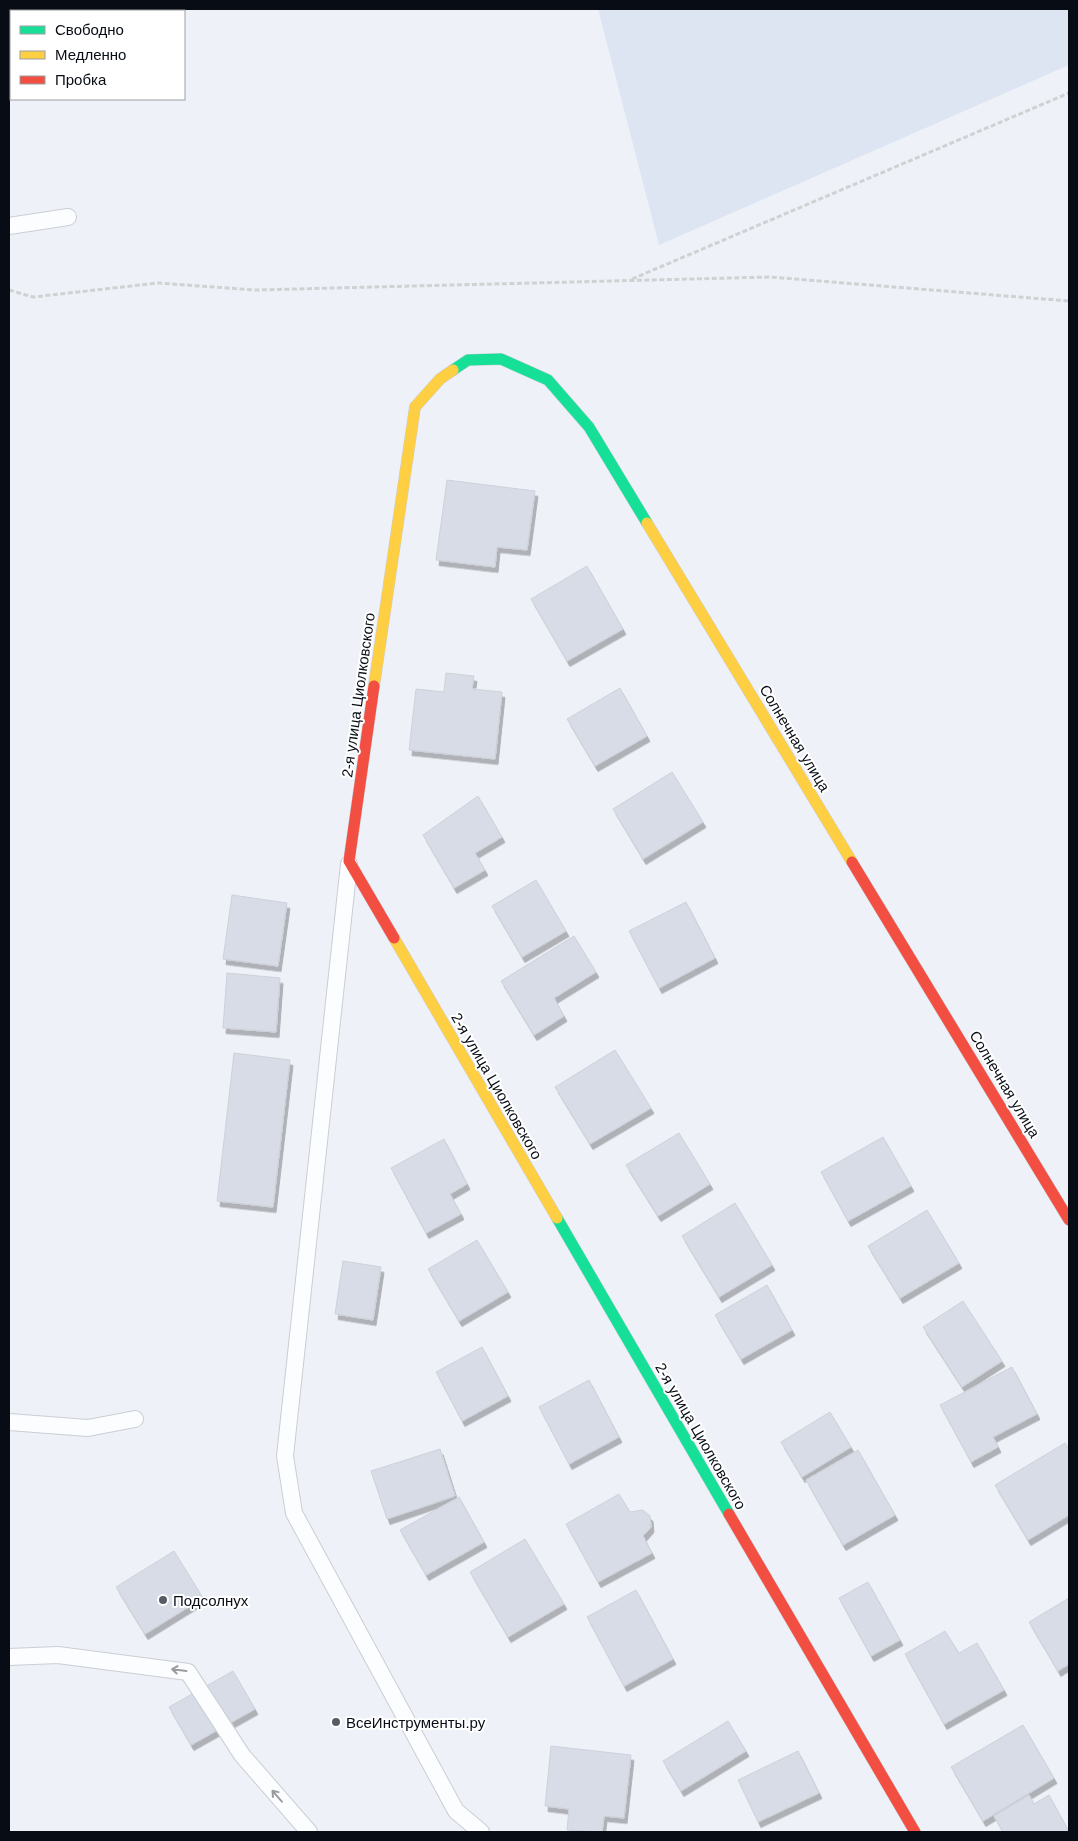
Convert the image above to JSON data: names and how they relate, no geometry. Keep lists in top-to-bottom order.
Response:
{
  "streets": {
    "street": ["2-я улица Циолковского", "Солнечная улица"]
  },
  "crossings": [
    ["2-я улица Циолковского", "Солнечная улица"]
  ],
  "places": ["Подсолнух", "ВсеИнструменты.ру"],
  "legend": ["Свободно", "Медленно", "Пробка"]
}
